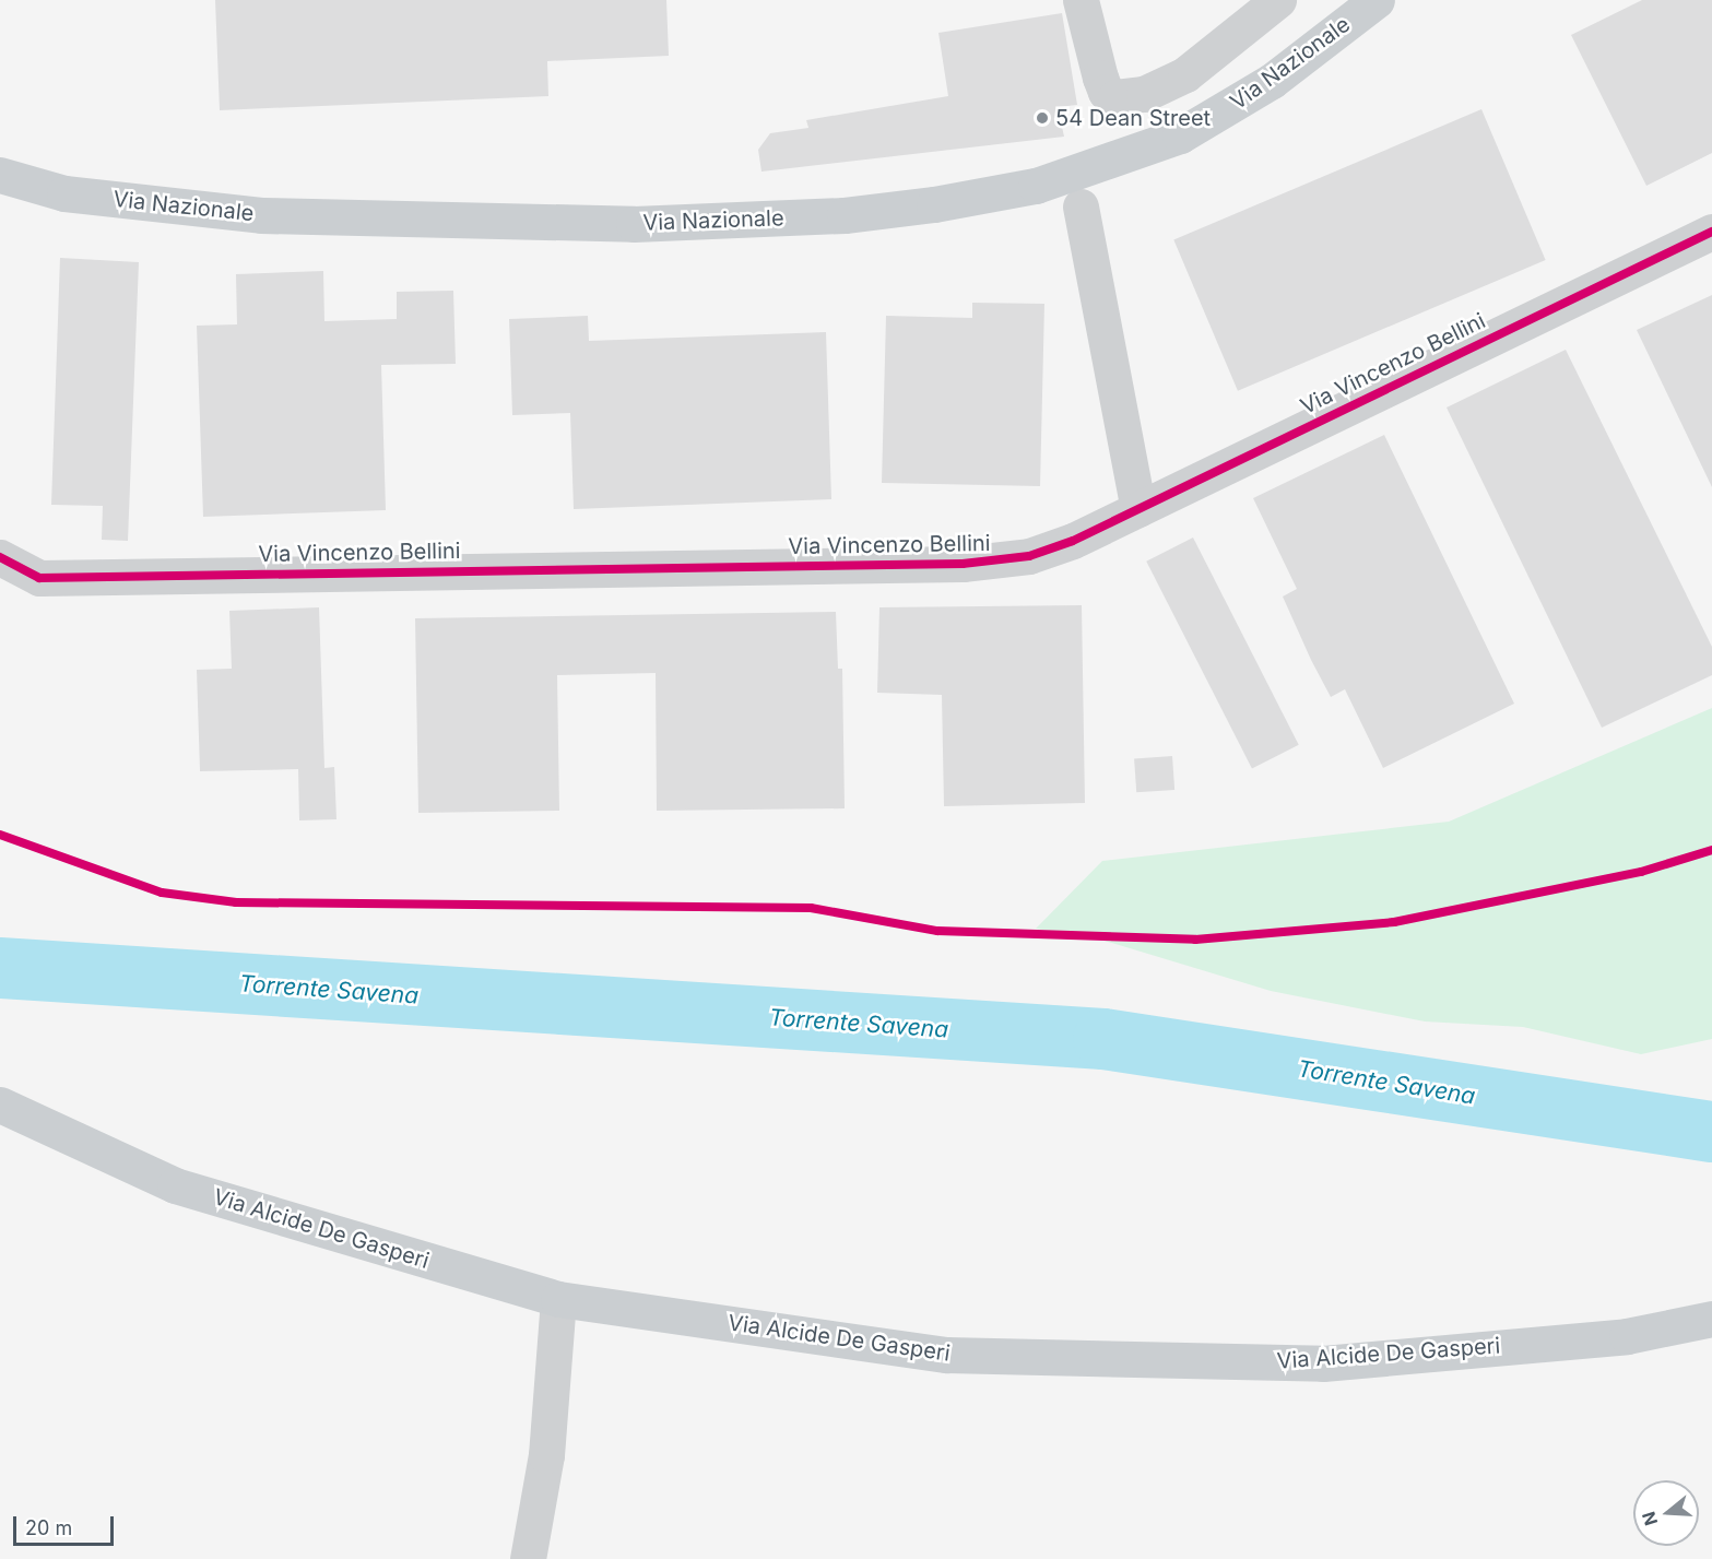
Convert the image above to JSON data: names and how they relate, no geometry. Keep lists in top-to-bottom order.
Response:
{
  "streets": {
    "main road": ["Via Nazionale", "Via Alcide De Gasperi"],
    "street": ["Via Vincenzo Bellini"]
  },
  "water": ["Torrente Savena"],
  "places": ["54 Dean Street"],
  "scale_bar": "20 m",
  "north": "left"
}
